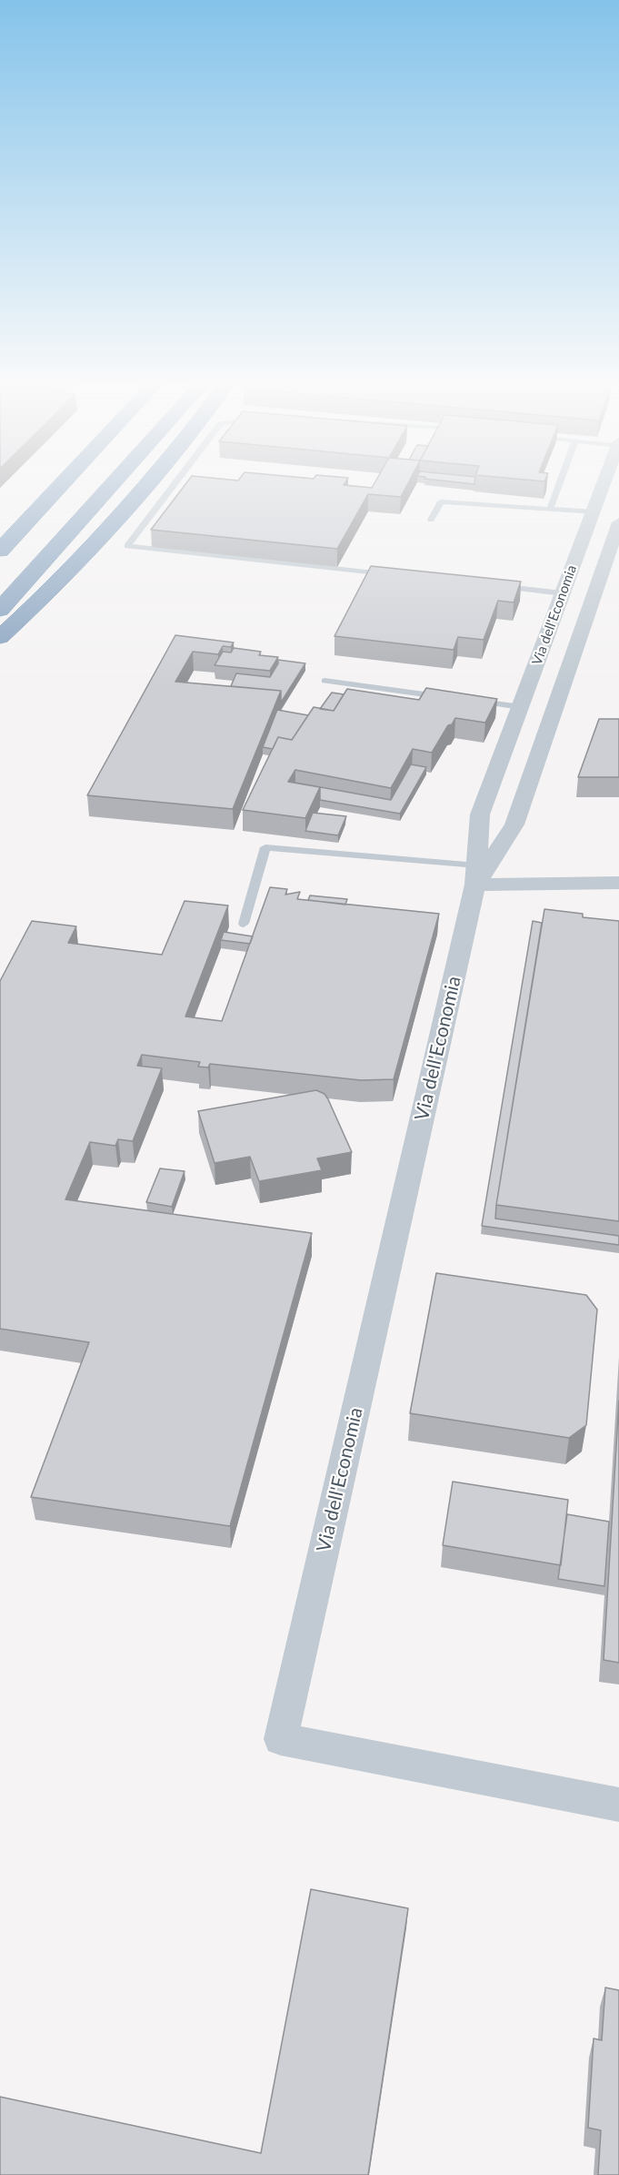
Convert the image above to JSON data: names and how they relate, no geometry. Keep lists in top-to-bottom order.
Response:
{
  "streets": {
    "street": ["Via dell'Economia"]
  }
}
